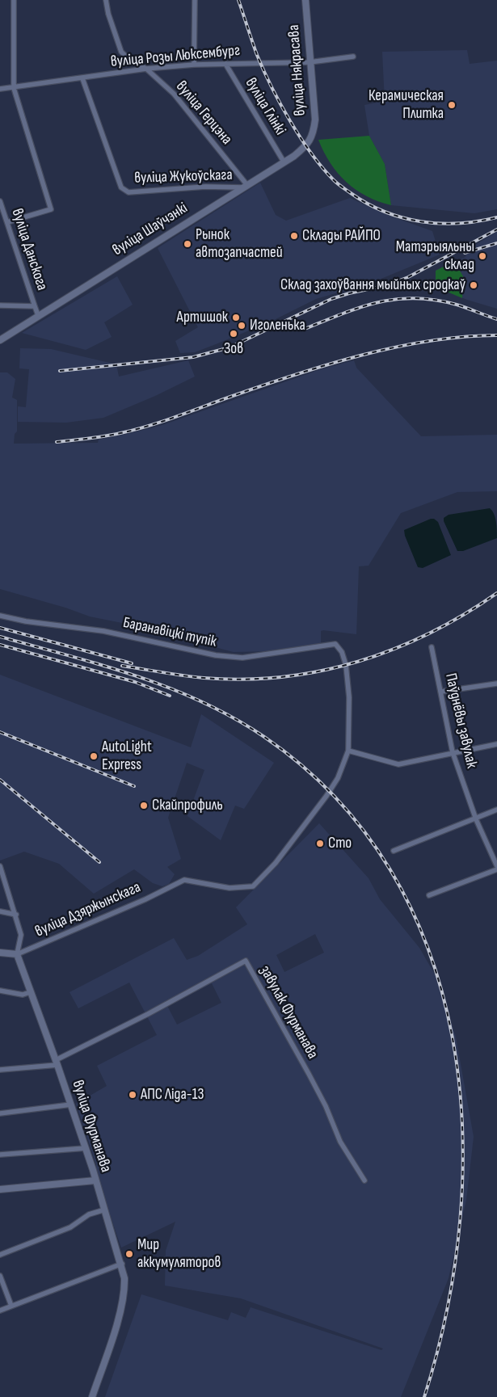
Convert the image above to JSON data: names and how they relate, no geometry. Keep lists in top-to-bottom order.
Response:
{
  "streets": {
    "street": [
      "вуліца Розы Люксембург",
      "вуліца Някрасава",
      "вуліца Глінкі",
      "вуліца Герцэна",
      "вуліца Жукоўскага",
      "вуліца Шаўчэнкі",
      "вуліца Данскога",
      "Баранавіцкі тупік",
      "Паўднёвы завулак",
      "вуліца Дзяржынскага",
      "завулак Фурманава",
      "вуліца Фурманава"
    ]
  },
  "crossings": [
    ["вуліца Розы Люксембург", "вуліца Някрасава"],
    ["вуліца Розы Люксембург", "вуліца Глінкі"],
    ["вуліца Розы Люксембург", "вуліца Герцэна"],
    ["вуліца Розы Люксембург", "вуліца Жукоўскага"],
    ["вуліца Някрасава", "вуліца Шаўчэнкі"],
    ["вуліца Глінкі", "вуліца Шаўчэнкі"],
    ["вуліца Герцэна", "вуліца Жукоўскага"],
    ["вуліца Герцэна", "вуліца Шаўчэнкі"],
    ["вуліца Жукоўскага", "вуліца Шаўчэнкі"],
    ["Баранавіцкі тупік", "вуліца Дзяржынскага"],
    ["вуліца Дзяржынскага", "вуліца Фурманава"],
    ["завулак Фурманава", "вуліца Фурманава"]
  ],
  "places": [
    "Керамическая Плитка",
    "Склады РАЙПО",
    "Рынок автозапчастей",
    "Матэрыяльны склад",
    "Склад захоўвання мыйных сродкаў",
    "Артишок",
    "Иголенька",
    "Зов",
    "AutoLight Express",
    "Скайпрофиль",
    "Сто",
    "АПС Ліда-13",
    "Мир аккумуляторов"
  ]
}
